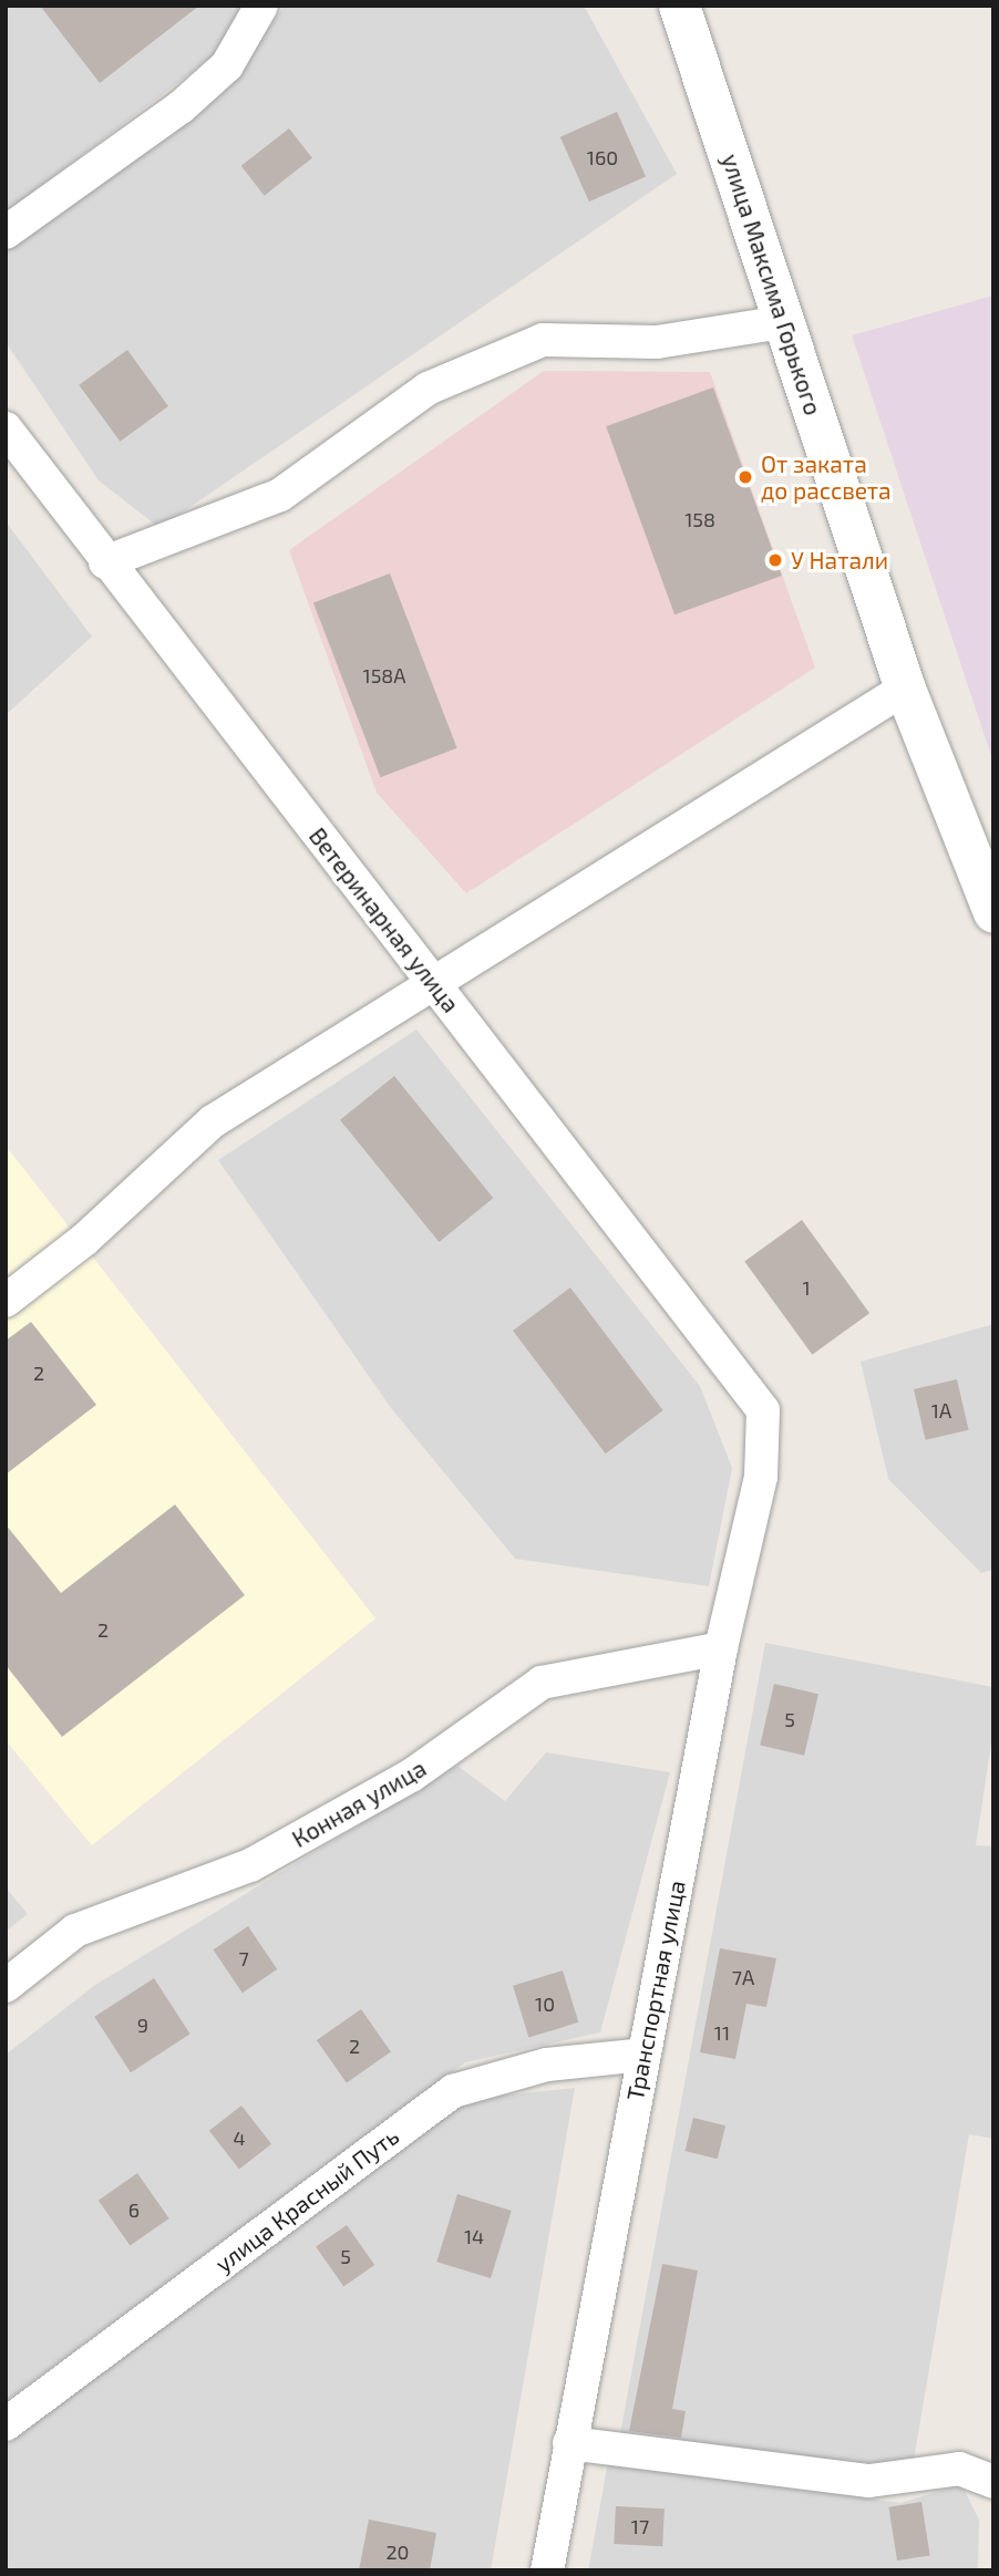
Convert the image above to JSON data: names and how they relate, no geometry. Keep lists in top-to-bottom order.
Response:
{
  "streets": {
    "street": [
      "улица Максима Горького",
      "Ветеринарная улица",
      "Конная улица",
      "Транспортная улица",
      "улица Красный Путь"
    ]
  },
  "crossings": [
    ["Ветеринарная улица", "Транспортная улица"],
    ["Конная улица", "Транспортная улица"],
    ["Транспортная улица", "улица Красный Путь"]
  ],
  "places": ["От заката до рассвета", "У Натали"],
  "house_numbers": [
    "160",
    "158",
    "158А",
    "1",
    "2",
    "1А",
    "2",
    "5",
    "7",
    "7А",
    "10",
    "9",
    "11",
    "2",
    "4",
    "6",
    "14",
    "5",
    "17",
    "20"
  ]
}
